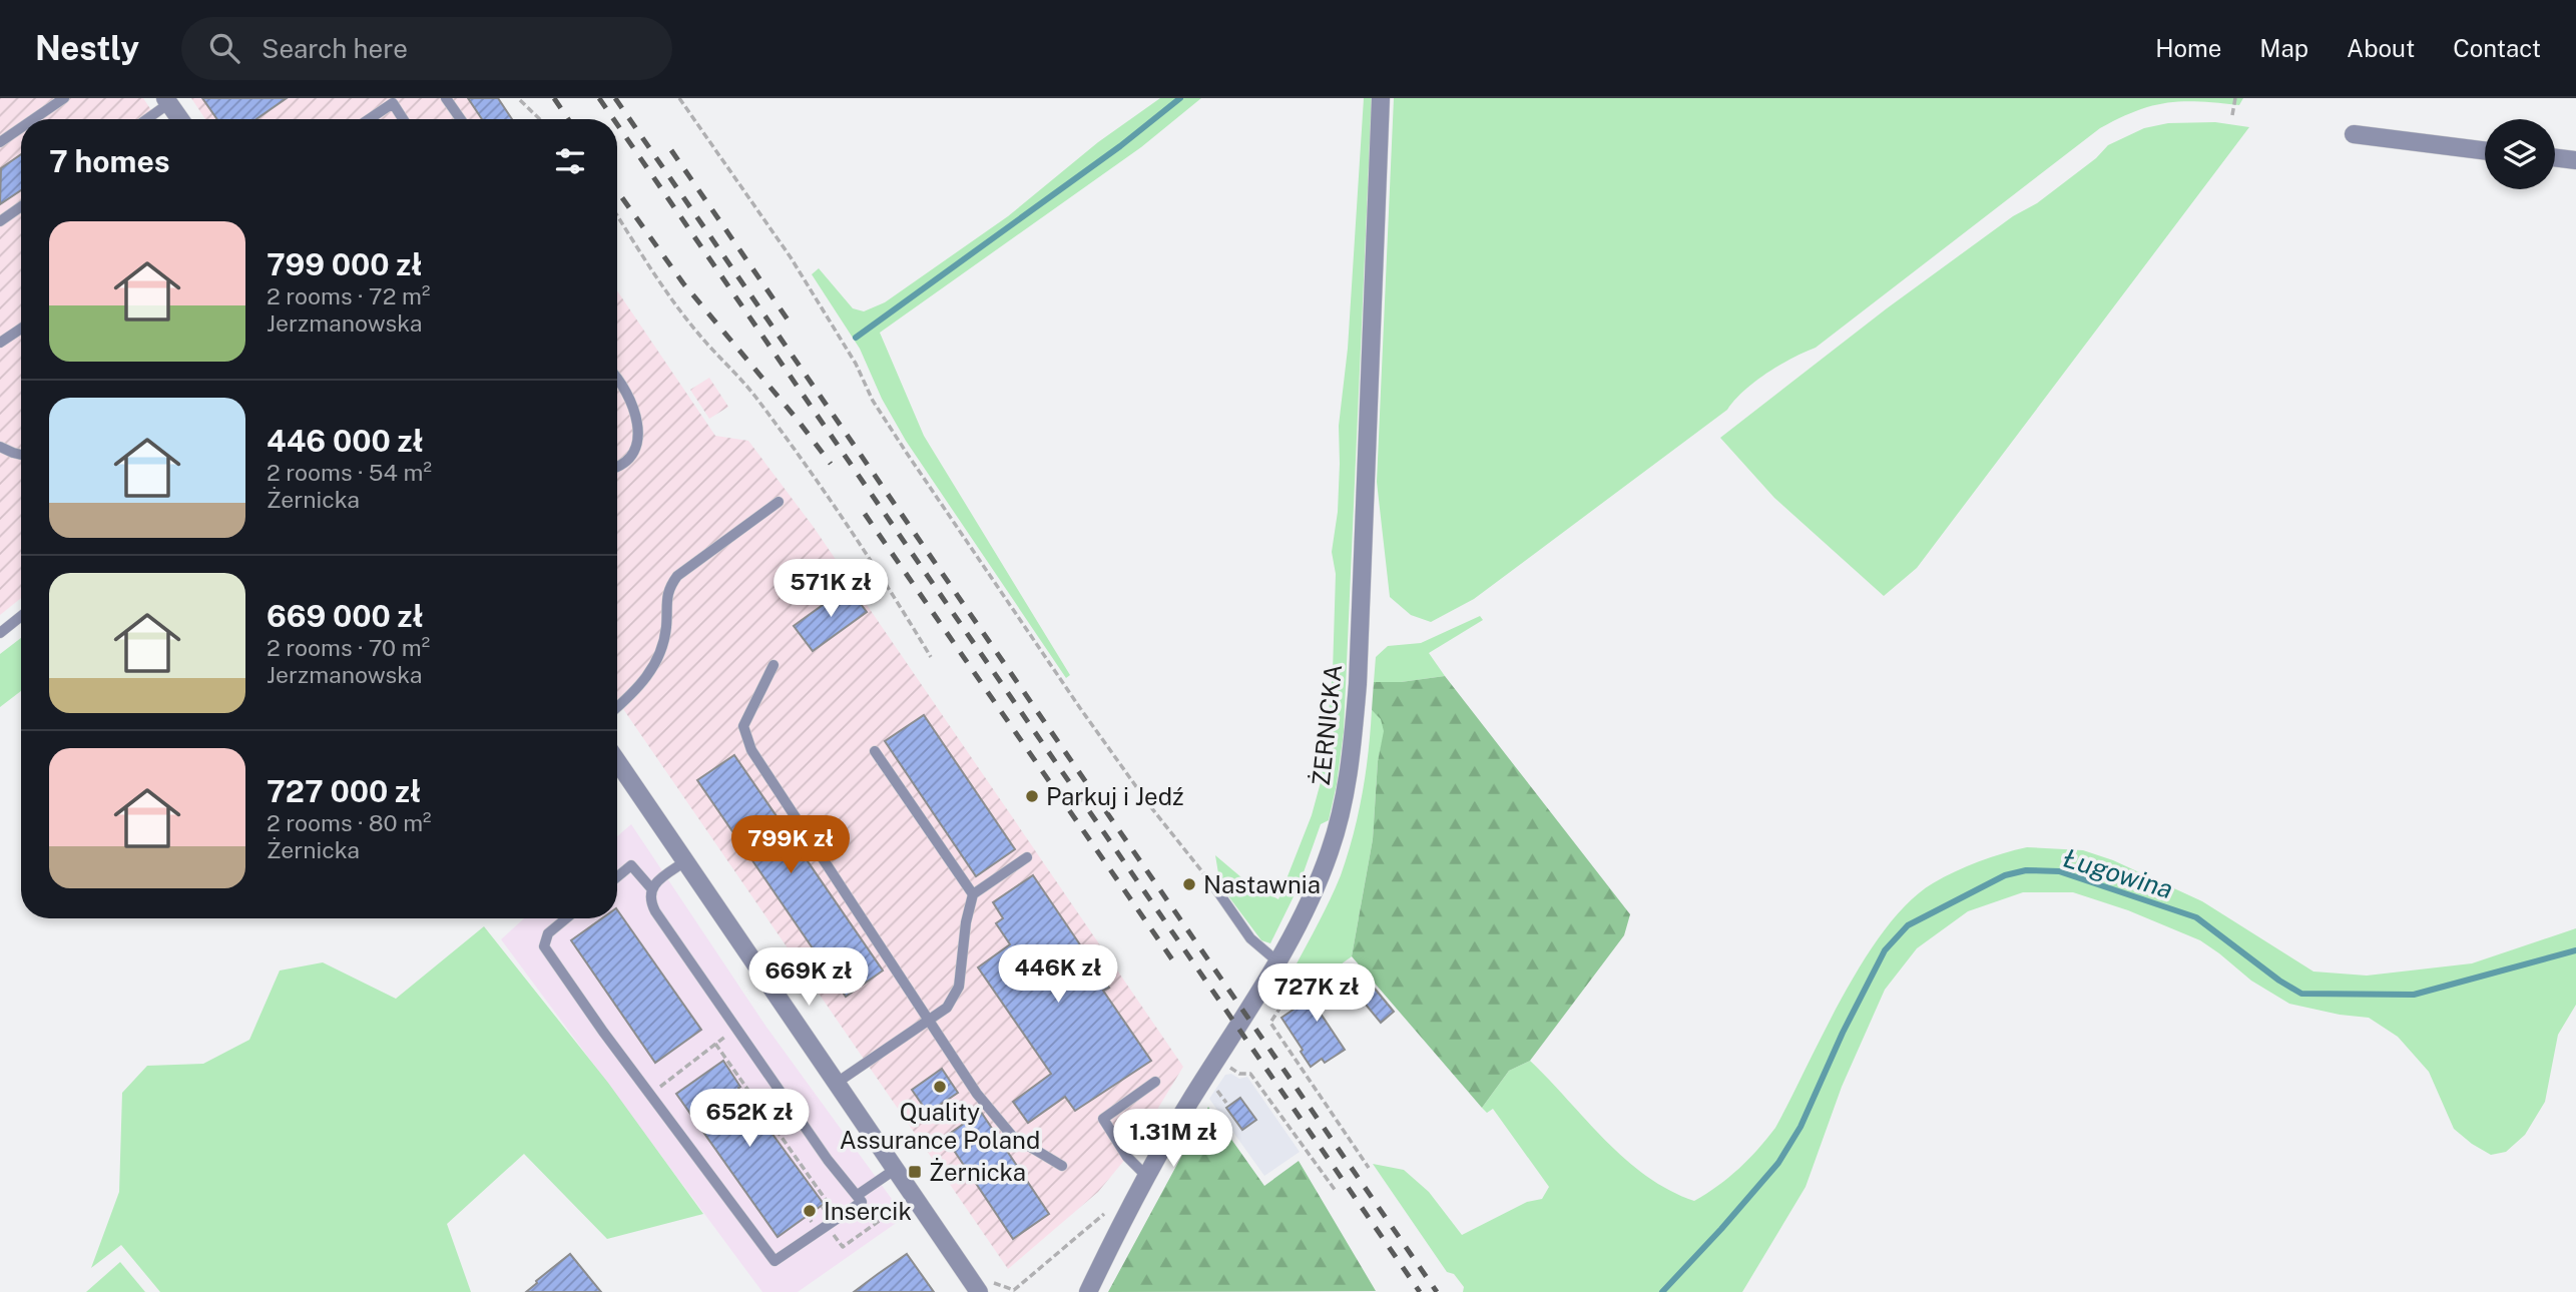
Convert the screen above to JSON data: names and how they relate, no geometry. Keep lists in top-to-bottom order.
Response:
{
  "streets": {
    "street": ["ŻERNICKA"]
  },
  "water": ["Ługowina"],
  "places": {
    "other": [
      "Parkuj i Jedź",
      "Nastawnia",
      "Quality Assurance Poland",
      "Insercik"
    ],
    "transit": ["Żernicka"]
  },
  "page": {
    "header": "Nestly",
    "search": "Search here",
    "nav": [
      "Home",
      "Map",
      "About",
      "Contact"
    ],
    "heading": "7 homes",
    "list": [
      {
        "name": "799 000 zł",
        "note": "2 rooms · 72 m² · Jerzmanowska"
      },
      {
        "name": "446 000 zł",
        "note": "2 rooms · 54 m² · Żernicka"
      },
      {
        "name": "669 000 zł",
        "note": "2 rooms · 70 m² · Jerzmanowska"
      },
      {
        "name": "727 000 zł",
        "note": "2 rooms · 80 m² · Żernicka"
      }
    ],
    "price": [
      "571K zł",
      "799K zł",
      "446K zł",
      "669K zł",
      "727K zł",
      "652K zł",
      "1.31M zł"
    ]
  }
}
